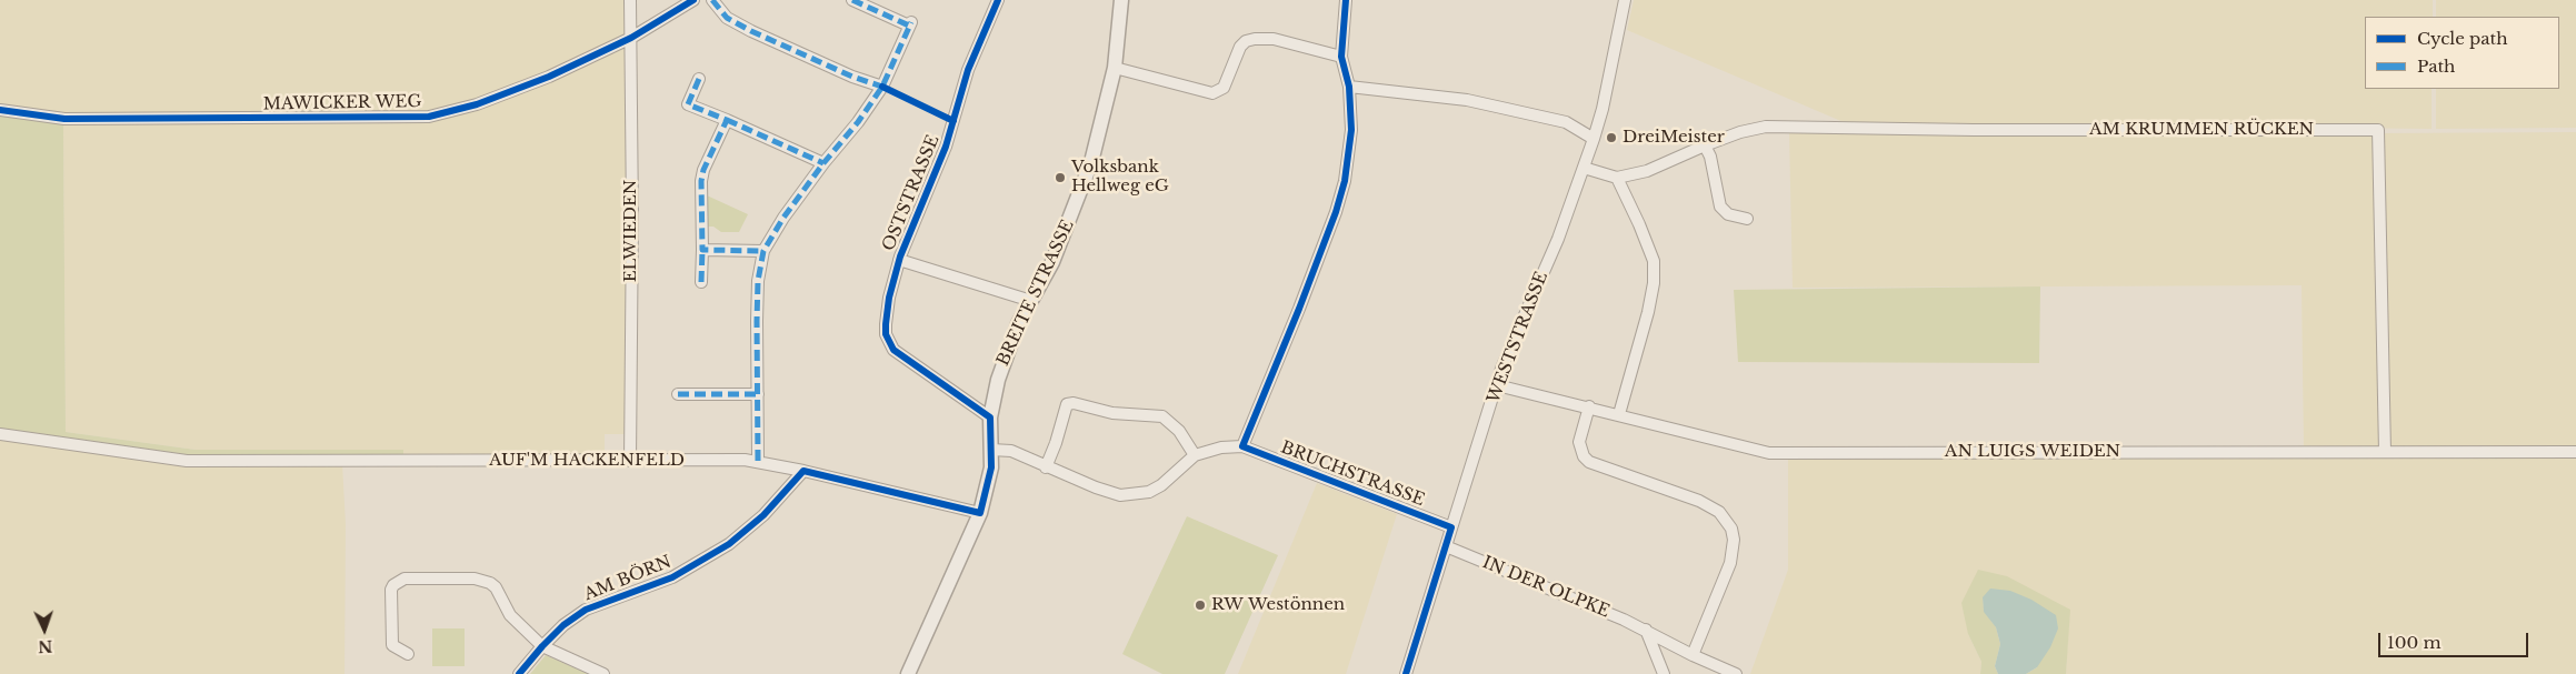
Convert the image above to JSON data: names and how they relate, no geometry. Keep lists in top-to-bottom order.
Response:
{
  "streets": {
    "street": [
      "MAWICKER WEG",
      "AM KRUMMEN RÜCKEN",
      "OSTSTRASSE",
      "ELWIEDEN",
      "BREITE STRASSE",
      "WESTSTRASSE",
      "AN LUIGS WEIDEN",
      "AUF'M HACKENFELD",
      "BRUCHSTRASSE",
      "AM BÖRN",
      "IN DER OLPKE"
    ]
  },
  "crossings": [
    ["MAWICKER WEG", "ELWIEDEN"],
    ["AM KRUMMEN RÜCKEN", "AN LUIGS WEIDEN"],
    ["OSTSTRASSE", "BREITE STRASSE"],
    ["ELWIEDEN", "AUF'M HACKENFELD"],
    ["BREITE STRASSE", "AUF'M HACKENFELD"],
    ["BREITE STRASSE", "BRUCHSTRASSE"],
    ["WESTSTRASSE", "AN LUIGS WEIDEN"],
    ["WESTSTRASSE", "BRUCHSTRASSE"],
    ["WESTSTRASSE", "IN DER OLPKE"],
    ["AUF'M HACKENFELD", "AM BÖRN"]
  ],
  "places": ["DreiMeister", "Volksbank Hellweg eG", "RW Westönnen"],
  "legend": ["Cycle path", "Path"],
  "scale_bar": "100 m",
  "north": "bottom"
}
